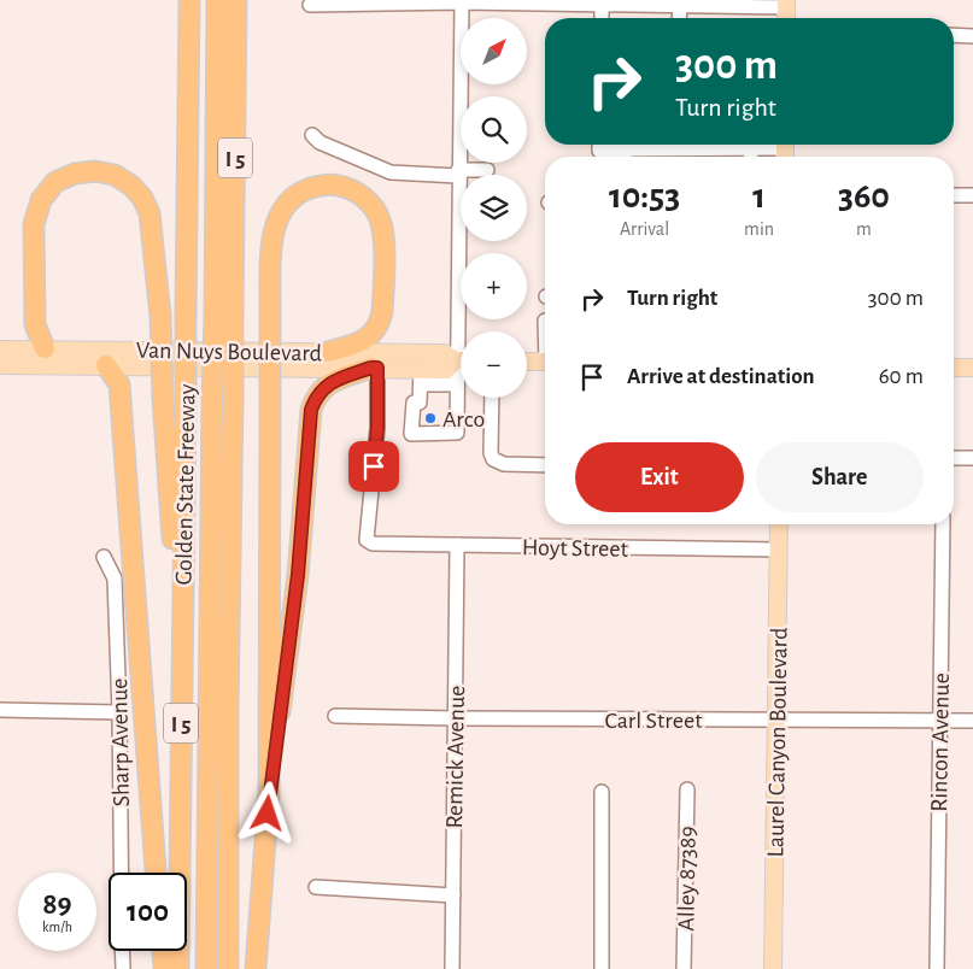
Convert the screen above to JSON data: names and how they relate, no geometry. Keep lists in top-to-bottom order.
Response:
{
  "streets": {
    "highway": ["I 5", "Golden State Freeway"],
    "main road": ["Van Nuys Boulevard", "Laurel Canyon Boulevard"],
    "street": [
      "Hoyt Street",
      "Carl Street",
      "Sharp Avenue",
      "Rincon Avenue",
      "Remick Avenue",
      "Alley 87389"
    ]
  },
  "crossings": [
    ["Van Nuys Boulevard", "Hoyt Street"],
    ["Hoyt Street", "Laurel Canyon Boulevard"],
    ["Hoyt Street", "Remick Avenue"],
    ["Carl Street", "Laurel Canyon Boulevard"],
    ["Carl Street", "Rincon Avenue"],
    ["Carl Street", "Remick Avenue"]
  ],
  "places": ["Arco"],
  "north": "top right",
  "page": {
    "map_buttons": ["+", "−"],
    "turn": ["300 m", "Turn right"],
    "eta": [
      "10:53",
      "Arrival",
      "1",
      "min",
      "360",
      "m"
    ],
    "list": [
      {
        "name": "Turn right",
        "value": "300 m"
      },
      {
        "name": "Arrive at destination",
        "value": "60 m"
      }
    ],
    "buttons": ["Exit", "Share"],
    "speed": "89 km/h",
    "limit": "100"
  }
}
